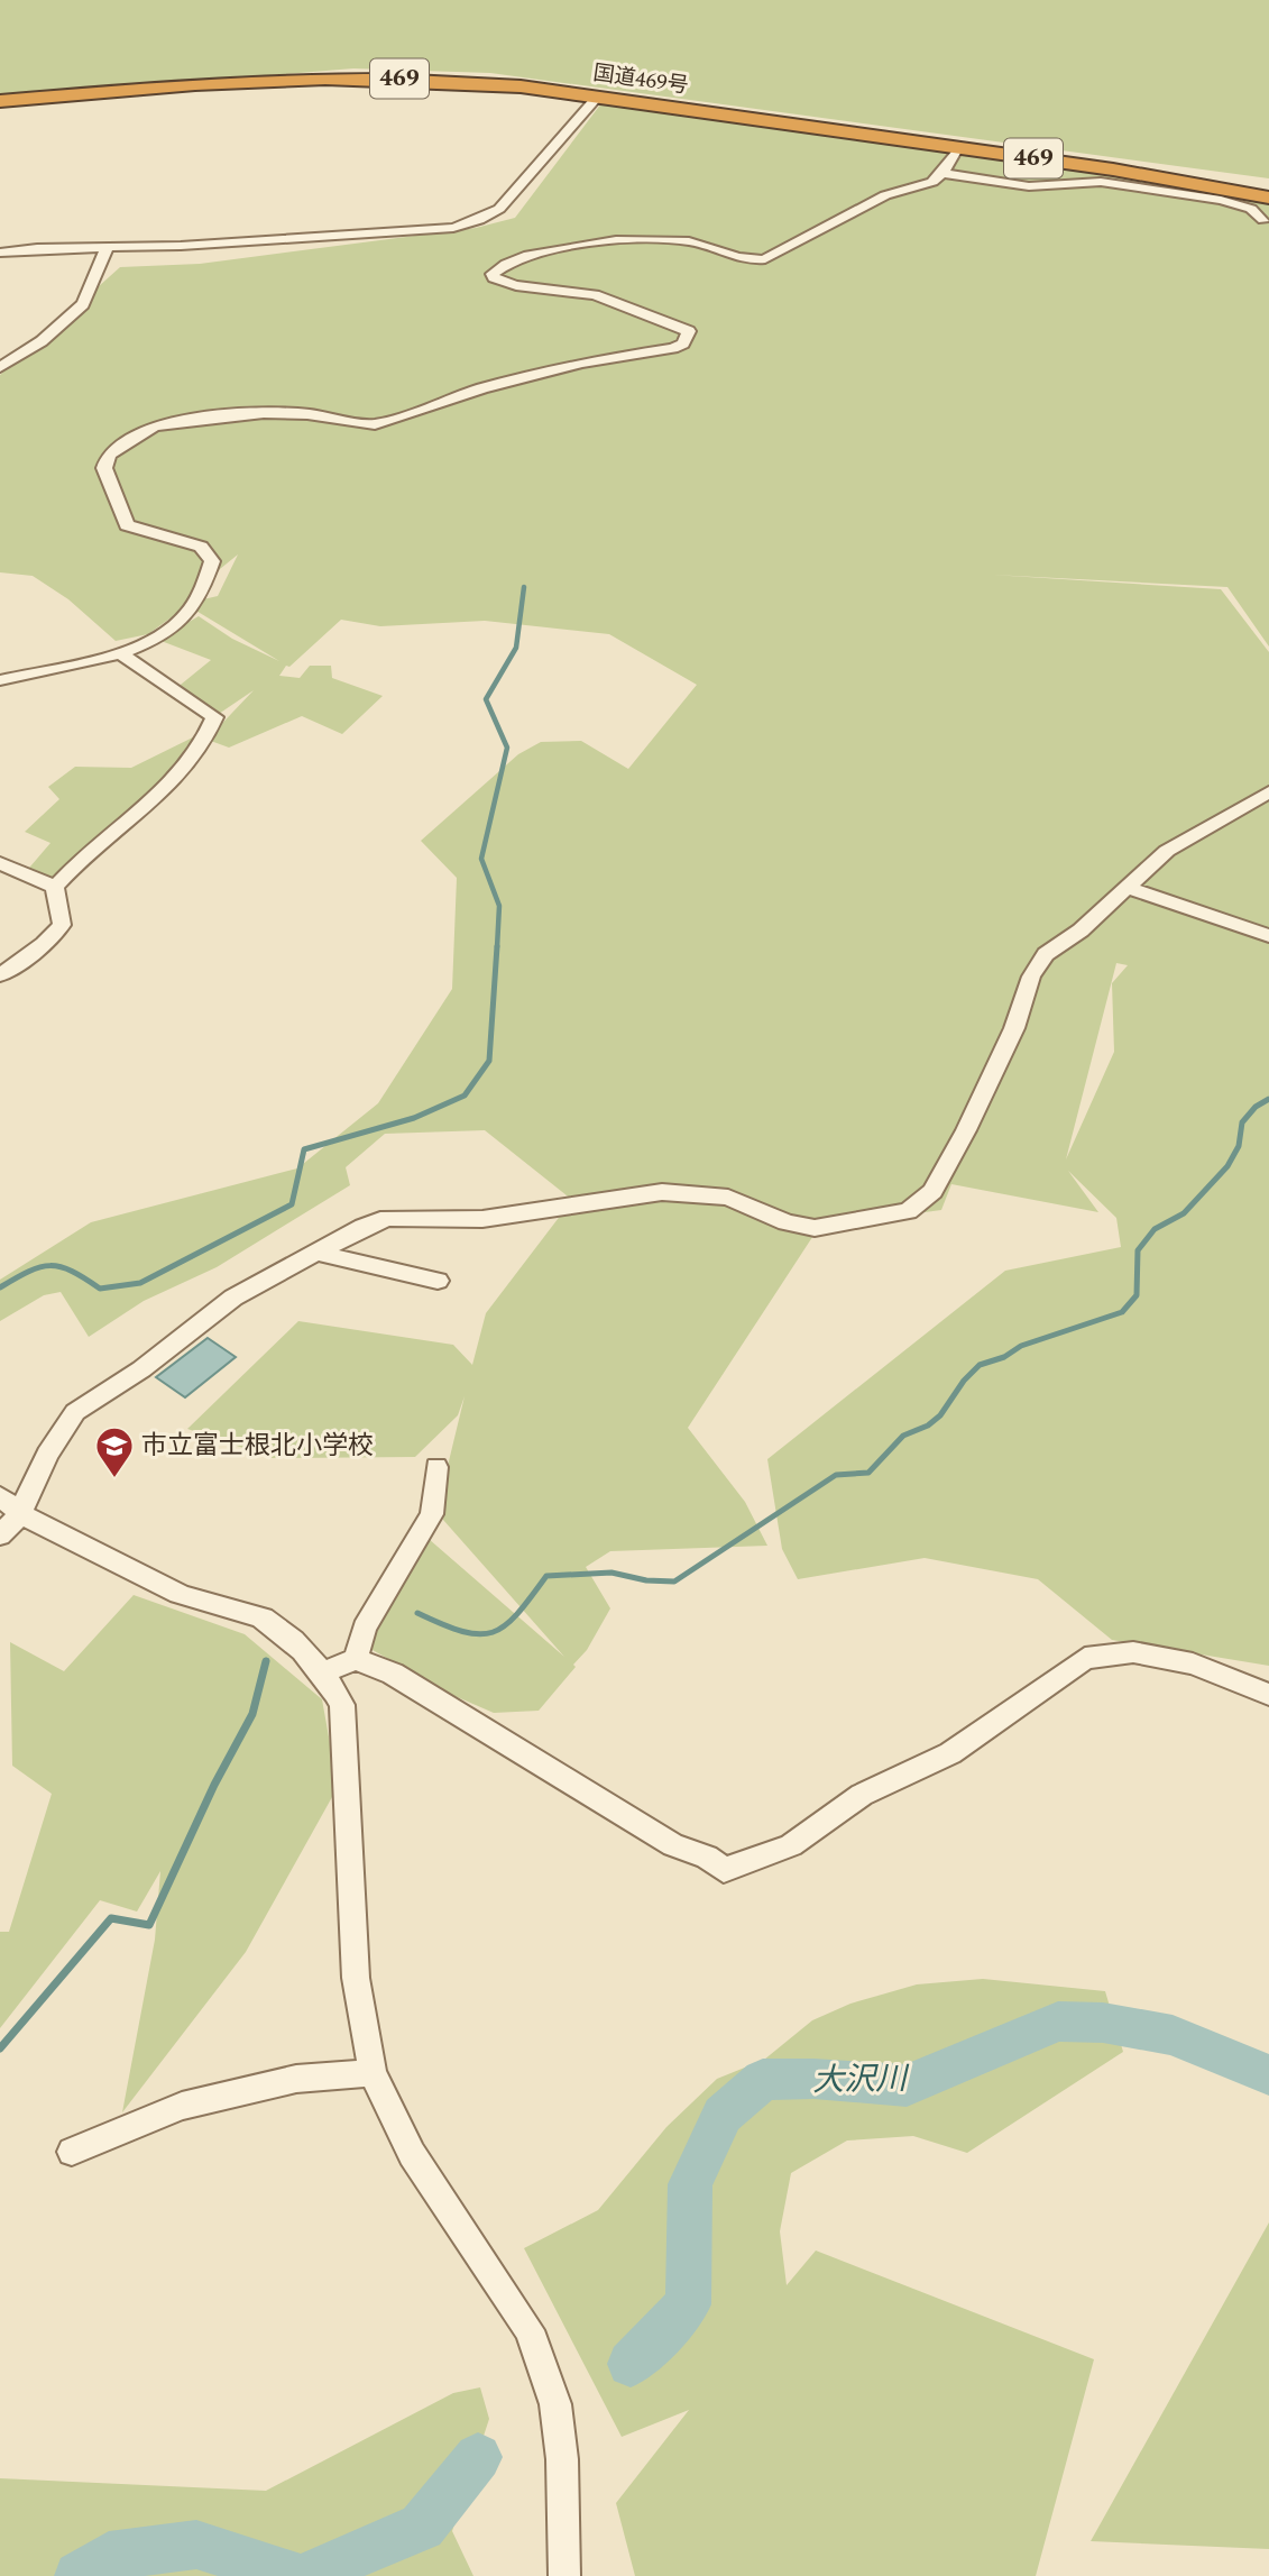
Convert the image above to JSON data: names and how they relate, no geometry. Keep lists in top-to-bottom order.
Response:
{
  "streets": {
    "highway": ["469", "国道469号"]
  },
  "water": ["大沢川"],
  "places": {
    "school or university": ["市立富士根北小学校"]
  }
}
